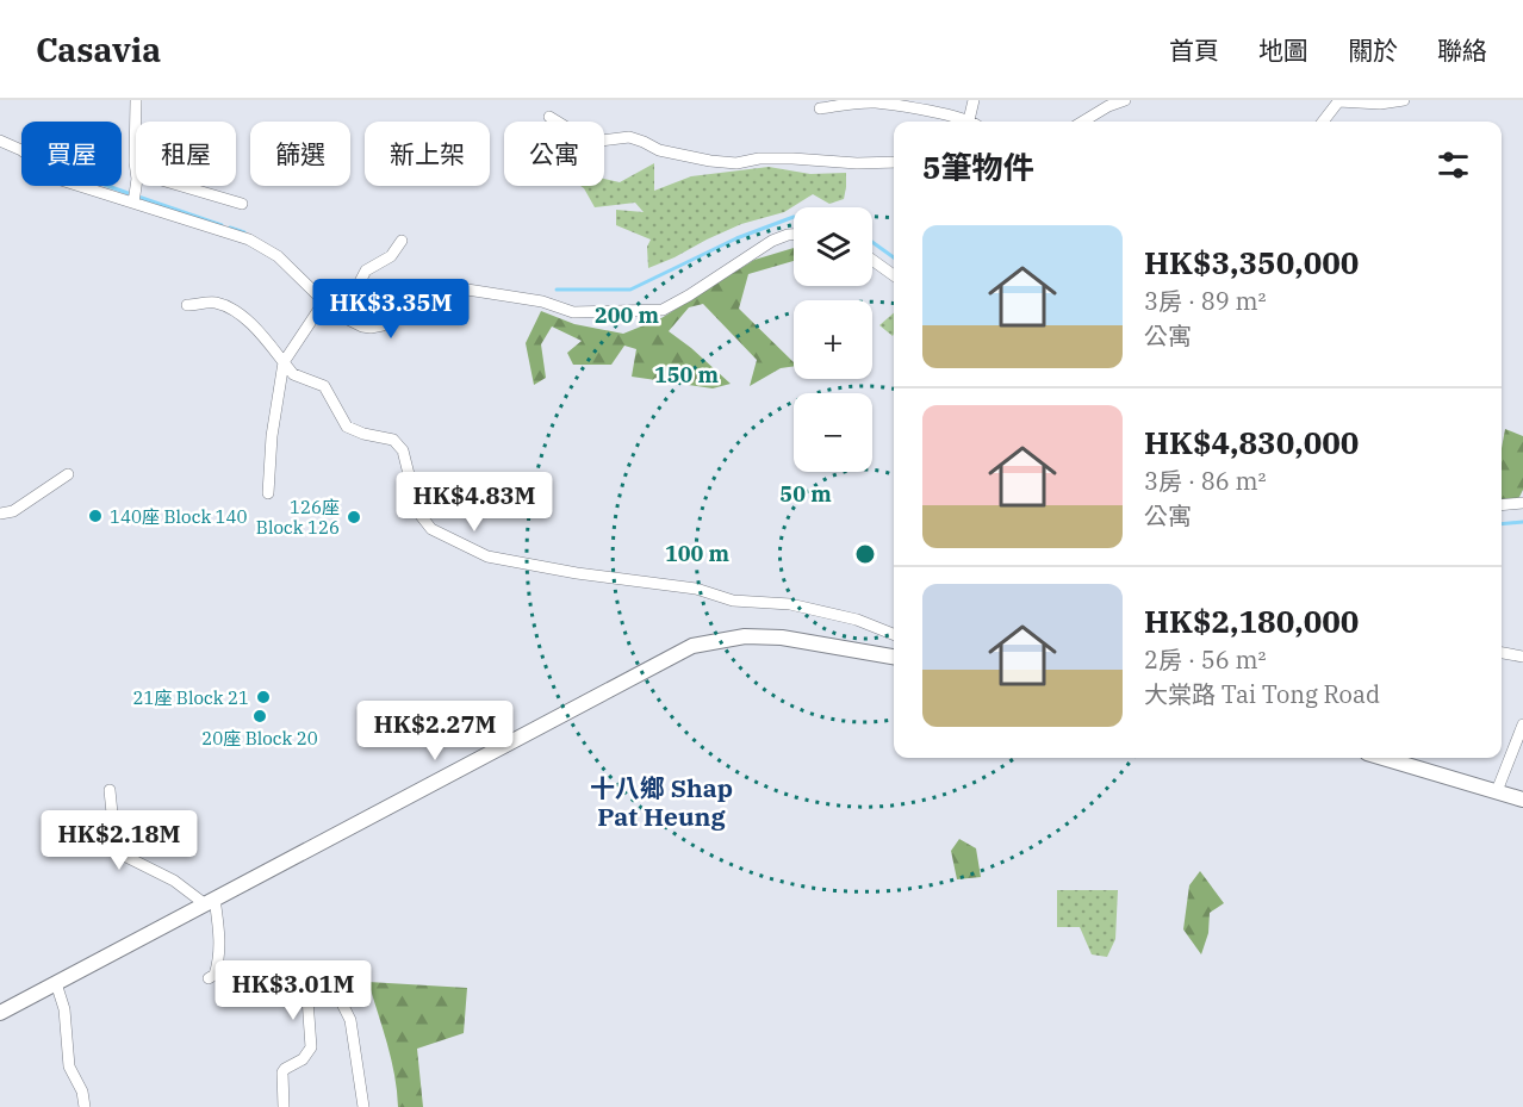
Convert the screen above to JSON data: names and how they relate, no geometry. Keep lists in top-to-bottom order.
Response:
{
  "districts": ["十八鄉 Shap Pat Heung"],
  "places": [
    "140座 Block 140",
    "126座 Block 126",
    "21座 Block 21",
    "20座 Block 20"
  ],
  "page": {
    "header": "Casavia",
    "nav": [
      "首頁",
      "地圖",
      "關於",
      "聯絡"
    ],
    "chip": [
      "買屋",
      "租屋",
      "篩選",
      "新上架",
      "公寓"
    ],
    "heading": "5筆物件",
    "map_buttons": ["+", "−"],
    "list": [
      {
        "name": "HK$3,350,000",
        "note": "3房 · 89 m² · 公寓"
      },
      {
        "name": "HK$4,830,000",
        "note": "3房 · 86 m² · 公寓"
      },
      {
        "name": "HK$2,180,000",
        "note": "2房 · 56 m² · 大棠路 Tai Tong Road"
      }
    ],
    "price": [
      "HK$3.35M",
      "HK$4.83M",
      "HK$2.27M",
      "HK$2.18M",
      "HK$3.01M"
    ]
  },
  "rings": [
    "200 m",
    "150 m",
    "50 m",
    "100 m"
  ]
}
